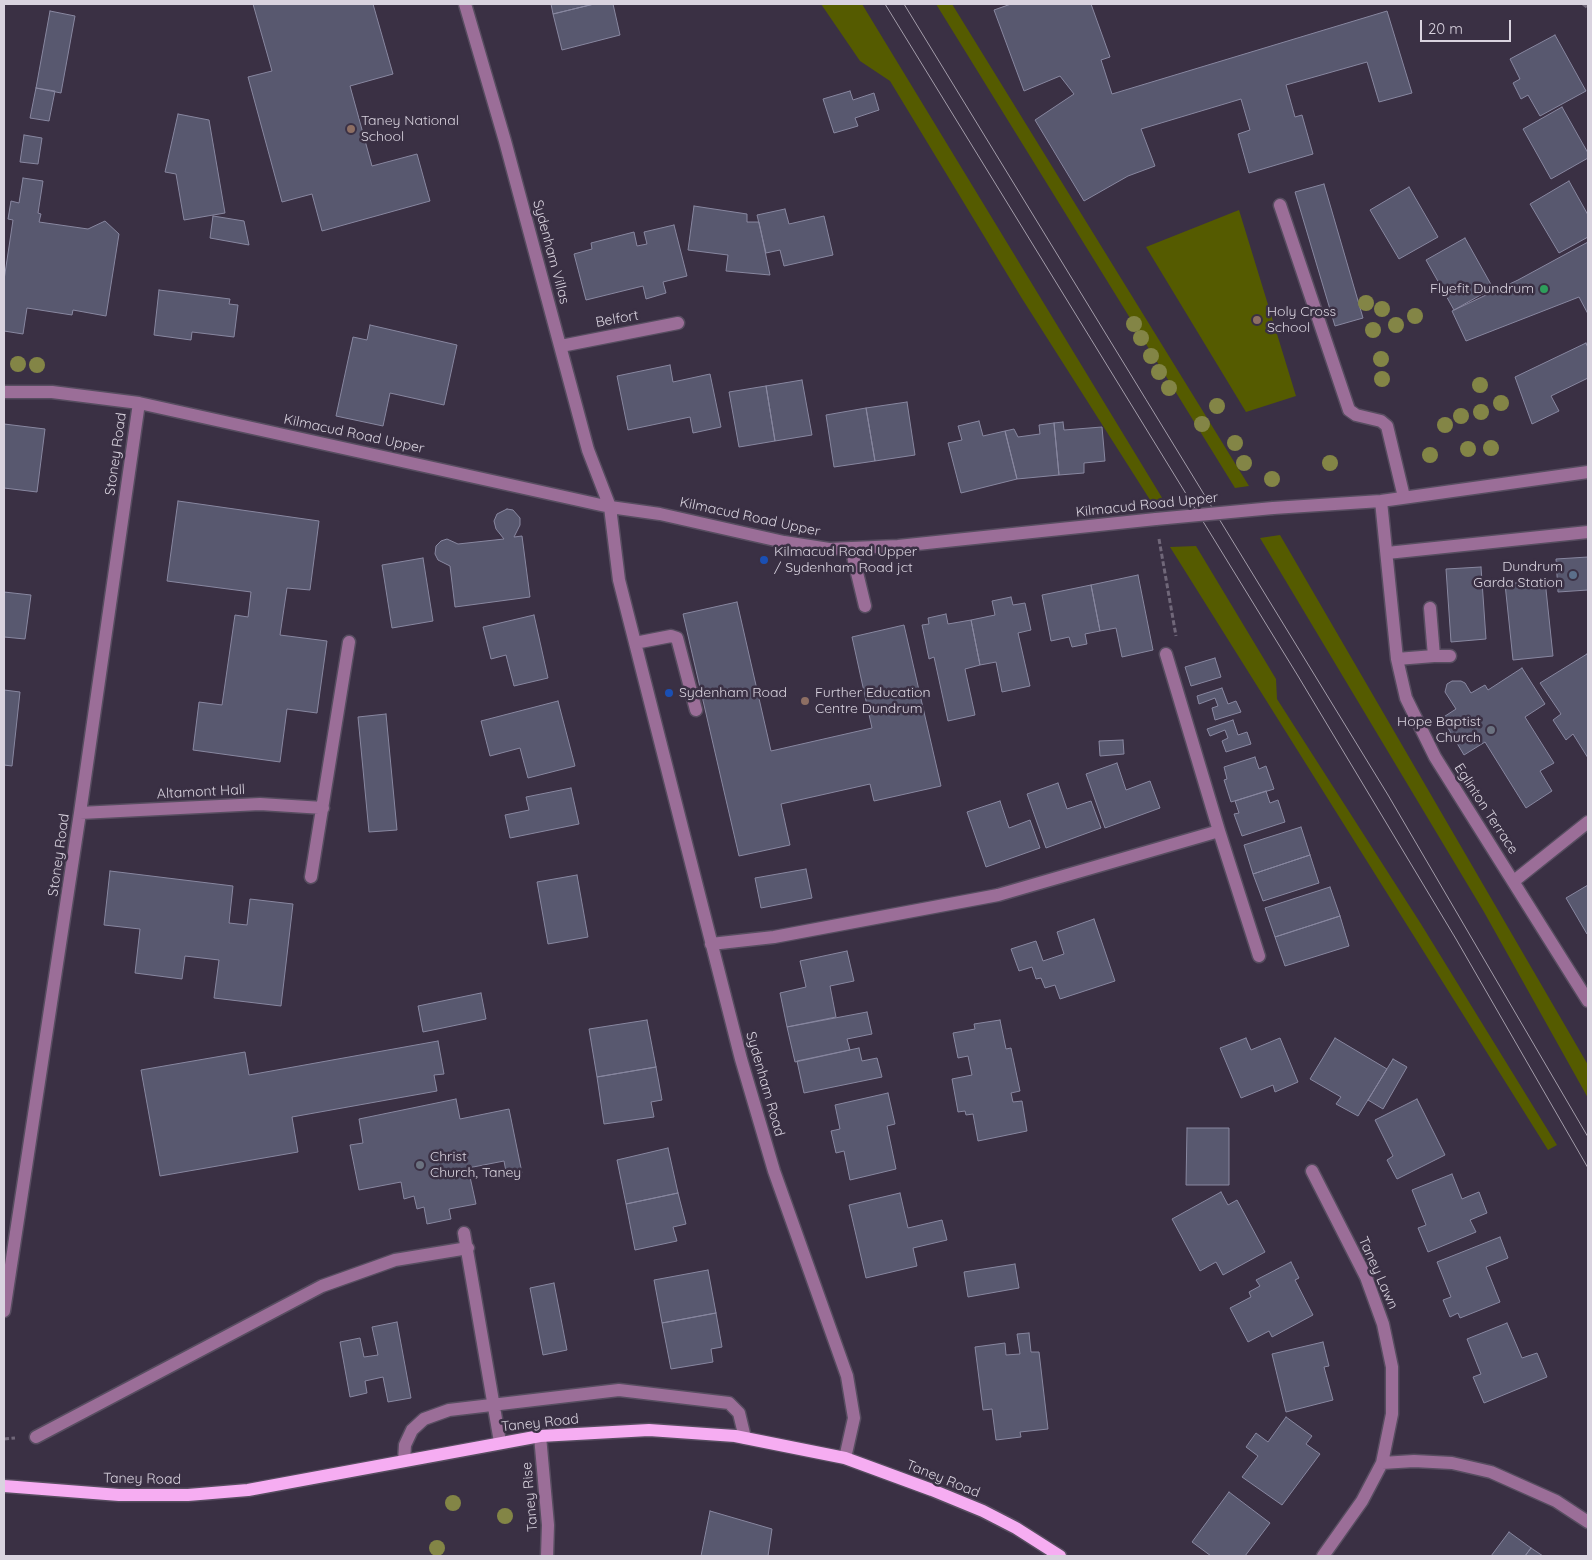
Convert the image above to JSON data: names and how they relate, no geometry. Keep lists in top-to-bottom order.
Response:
{
  "streets": {
    "main road": ["Taney Road"],
    "street": [
      "Sydenham Villas",
      "Belfort",
      "Kilmacud Road Upper",
      "Stoney Road",
      "Altamont Hall",
      "Eglinton Terrace",
      "Sydenham Road",
      "Taney Lawn",
      "Taney Rise"
    ]
  },
  "crossings": [
    ["Sydenham Villas", "Belfort"],
    ["Sydenham Villas", "Kilmacud Road Upper"],
    ["Sydenham Villas", "Sydenham Road"],
    ["Kilmacud Road Upper", "Stoney Road"],
    ["Kilmacud Road Upper", "Eglinton Terrace"],
    ["Kilmacud Road Upper", "Sydenham Road"],
    ["Stoney Road", "Altamont Hall"],
    ["Sydenham Road", "Taney Road"],
    ["Taney Road", "Taney Rise"]
  ],
  "places": [
    "Taney National School",
    "Flyefit Dundrum",
    "Holy Cross School",
    "Kilmacud Road Upper / Sydenham Road jct",
    "Dundrum Garda Station",
    "Sydenham Road",
    "Further Education Centre Dundrum",
    "Hope Baptist Church",
    "Christ Church, Taney"
  ],
  "scale_bar": "20 m"
}
